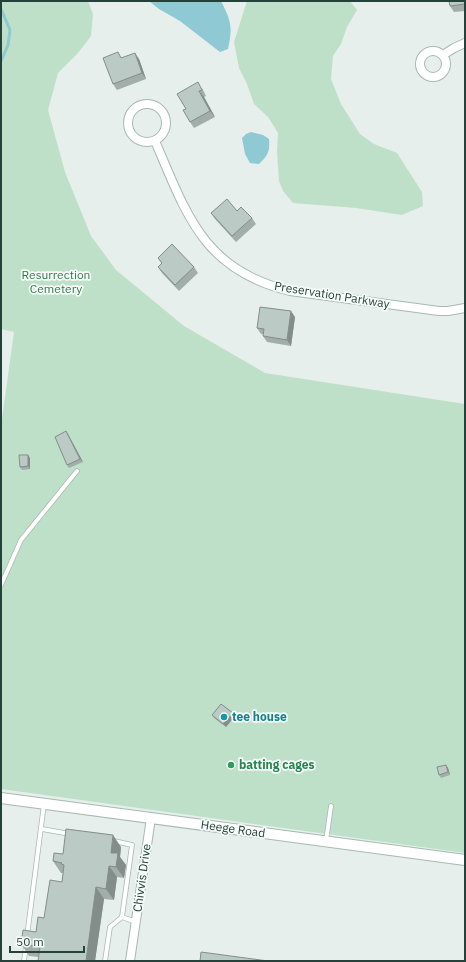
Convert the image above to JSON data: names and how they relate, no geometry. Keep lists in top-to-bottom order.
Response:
{
  "streets": {
    "street": ["Preservation Parkway", "Heege Road", "Chivvis Drive"]
  },
  "crossings": [
    ["Heege Road", "Chivvis Drive"]
  ],
  "parks": ["Resurrection Cemetery"],
  "places": ["tee house", "batting cages"],
  "scale_bar": "50 m"
}
